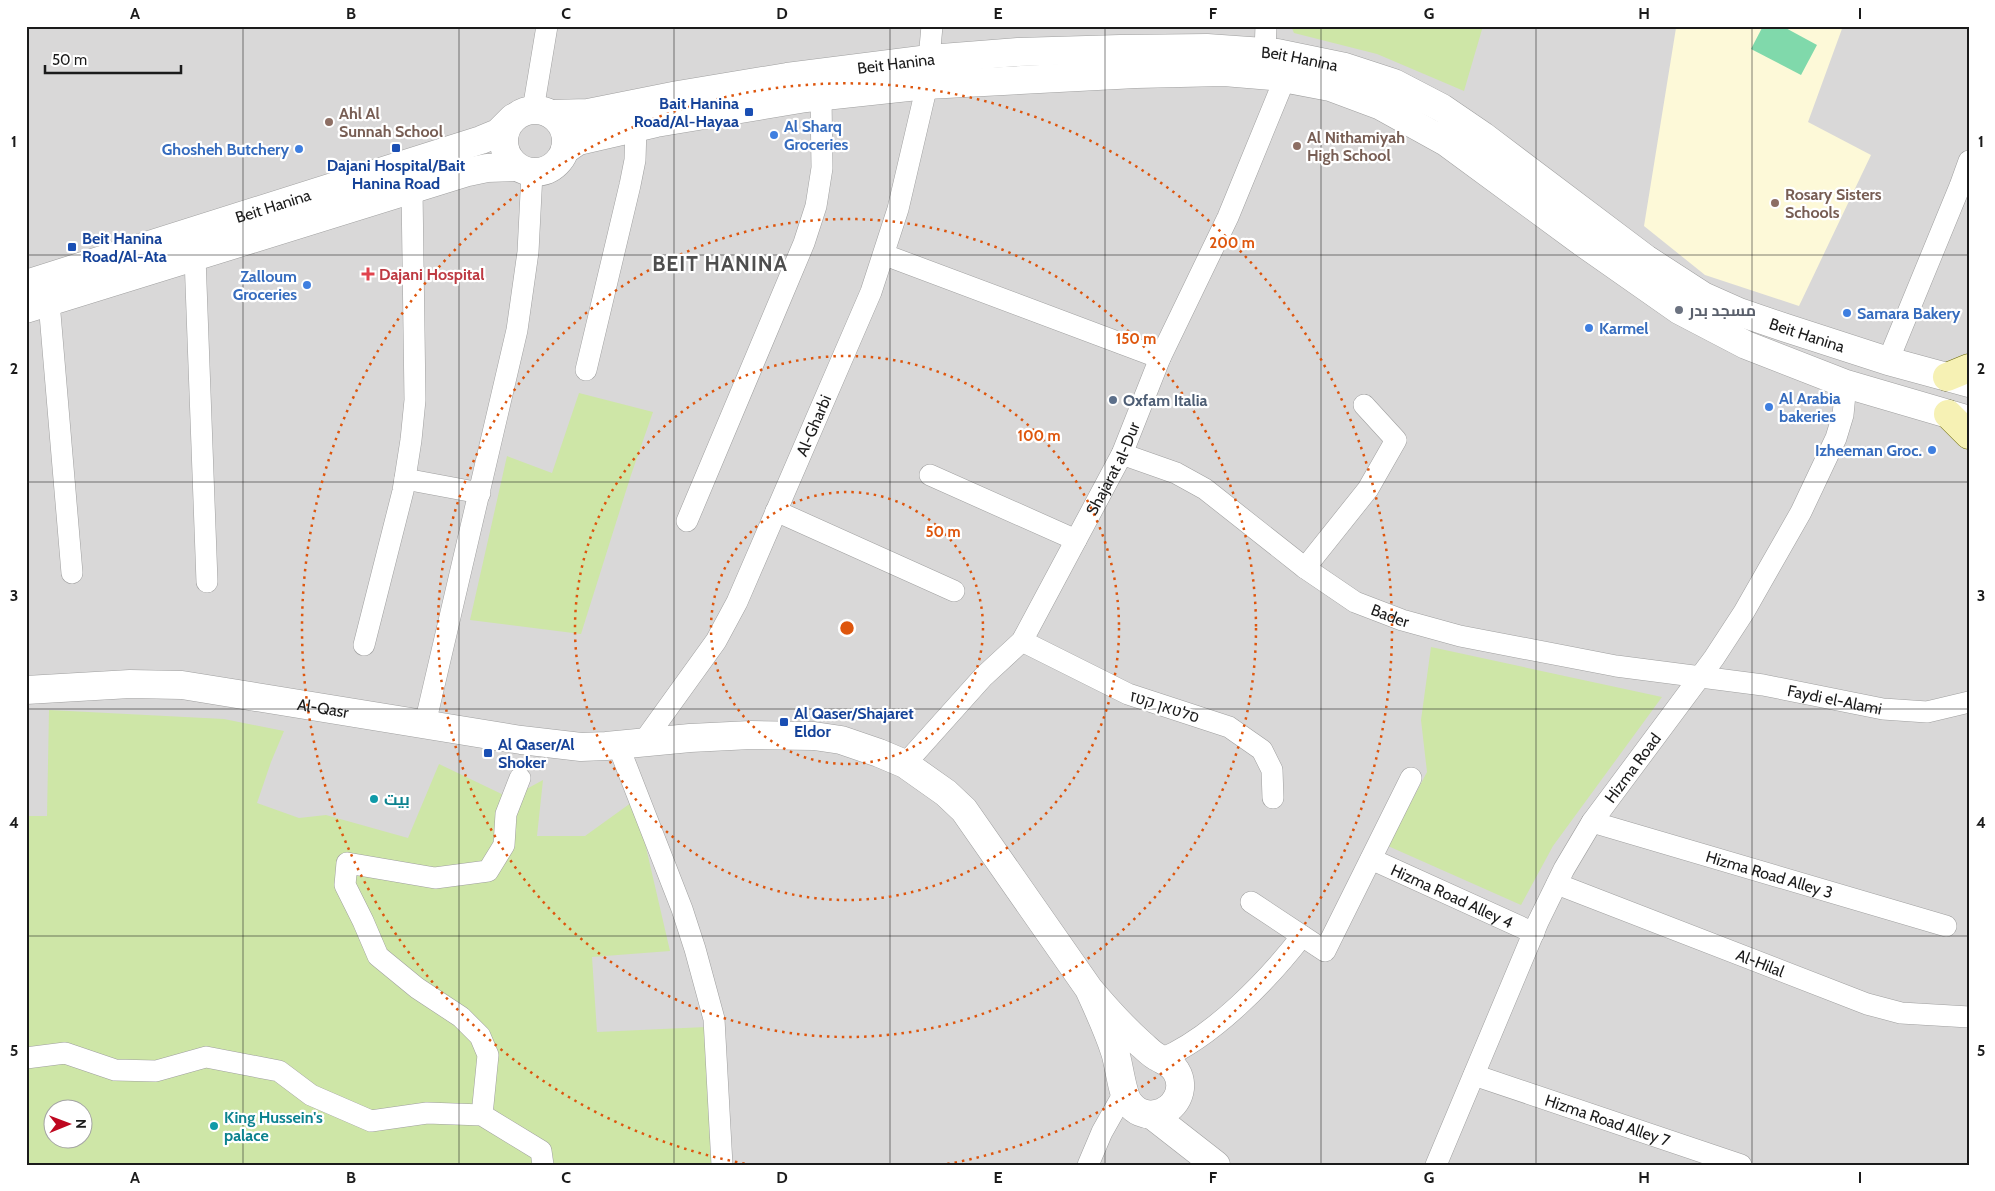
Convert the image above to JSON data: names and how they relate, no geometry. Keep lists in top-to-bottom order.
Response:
{
  "streets": {
    "street": [
      "Beit Hanina",
      "Al-Gharbi",
      "Shajarat al-Dur",
      "Bader",
      "Faydi el-Alami",
      "סלטאן קטז",
      "Al-Qasr",
      "Hizma Road",
      "Hizma Road Alley 3",
      "Hizma Road Alley 4",
      "Al-Hilal",
      "Hizma Road Alley 7"
    ]
  },
  "crossings": [
    ["Beit Hanina", "Al-Gharbi"],
    ["Beit Hanina", "Shajarat al-Dur"],
    ["Beit Hanina", "Hizma Road"],
    ["Al-Gharbi", "Al-Qasr"],
    ["Shajarat al-Dur", "Bader"],
    ["Shajarat al-Dur", "סלטאן קטז"],
    ["Shajarat al-Dur", "Al-Qasr"],
    ["Bader", "Faydi el-Alami"],
    ["Bader", "Hizma Road"],
    ["Faydi el-Alami", "Hizma Road"],
    ["Hizma Road", "Hizma Road Alley 3"],
    ["Hizma Road", "Hizma Road Alley 4"],
    ["Hizma Road", "Al-Hilal"],
    ["Hizma Road", "Hizma Road Alley 7"]
  ],
  "districts": ["BEIT HANINA"],
  "places": {
    "transit": [
      "Bait Hanina Road/Al-Hayaa",
      "Dajani Hospital/Bait Hanina Road",
      "Beit Hanina Road/Al-Ata",
      "Al Qaser/Shajaret Eldor",
      "Al Qaser/Al Shoker"
    ],
    "other": [
      "Ahl Al Sunnah School",
      "Al Sharq Groceries",
      "Al Nithamiyah High School",
      "Ghosheh Butchery",
      "Rosary Sisters Schools",
      "Zalloum Groceries",
      "مسجد بدر",
      "Samara Bakery",
      "Karmel",
      "Oxfam Italia",
      "Al Arabia bakeries",
      "Izheeman Groc.",
      "بيت",
      "King Hussein's palace"
    ],
    "health": ["Dajani Hospital"]
  },
  "scale_bar": "50 m",
  "north": "right",
  "grid": {
    "columns": [
      "A",
      "B",
      "C",
      "D",
      "E",
      "F",
      "G",
      "H",
      "I"
    ],
    "rows": [
      "1",
      "2",
      "3",
      "4",
      "5"
    ]
  },
  "rings": [
    "200 m",
    "150 m",
    "100 m",
    "50 m"
  ]
}
